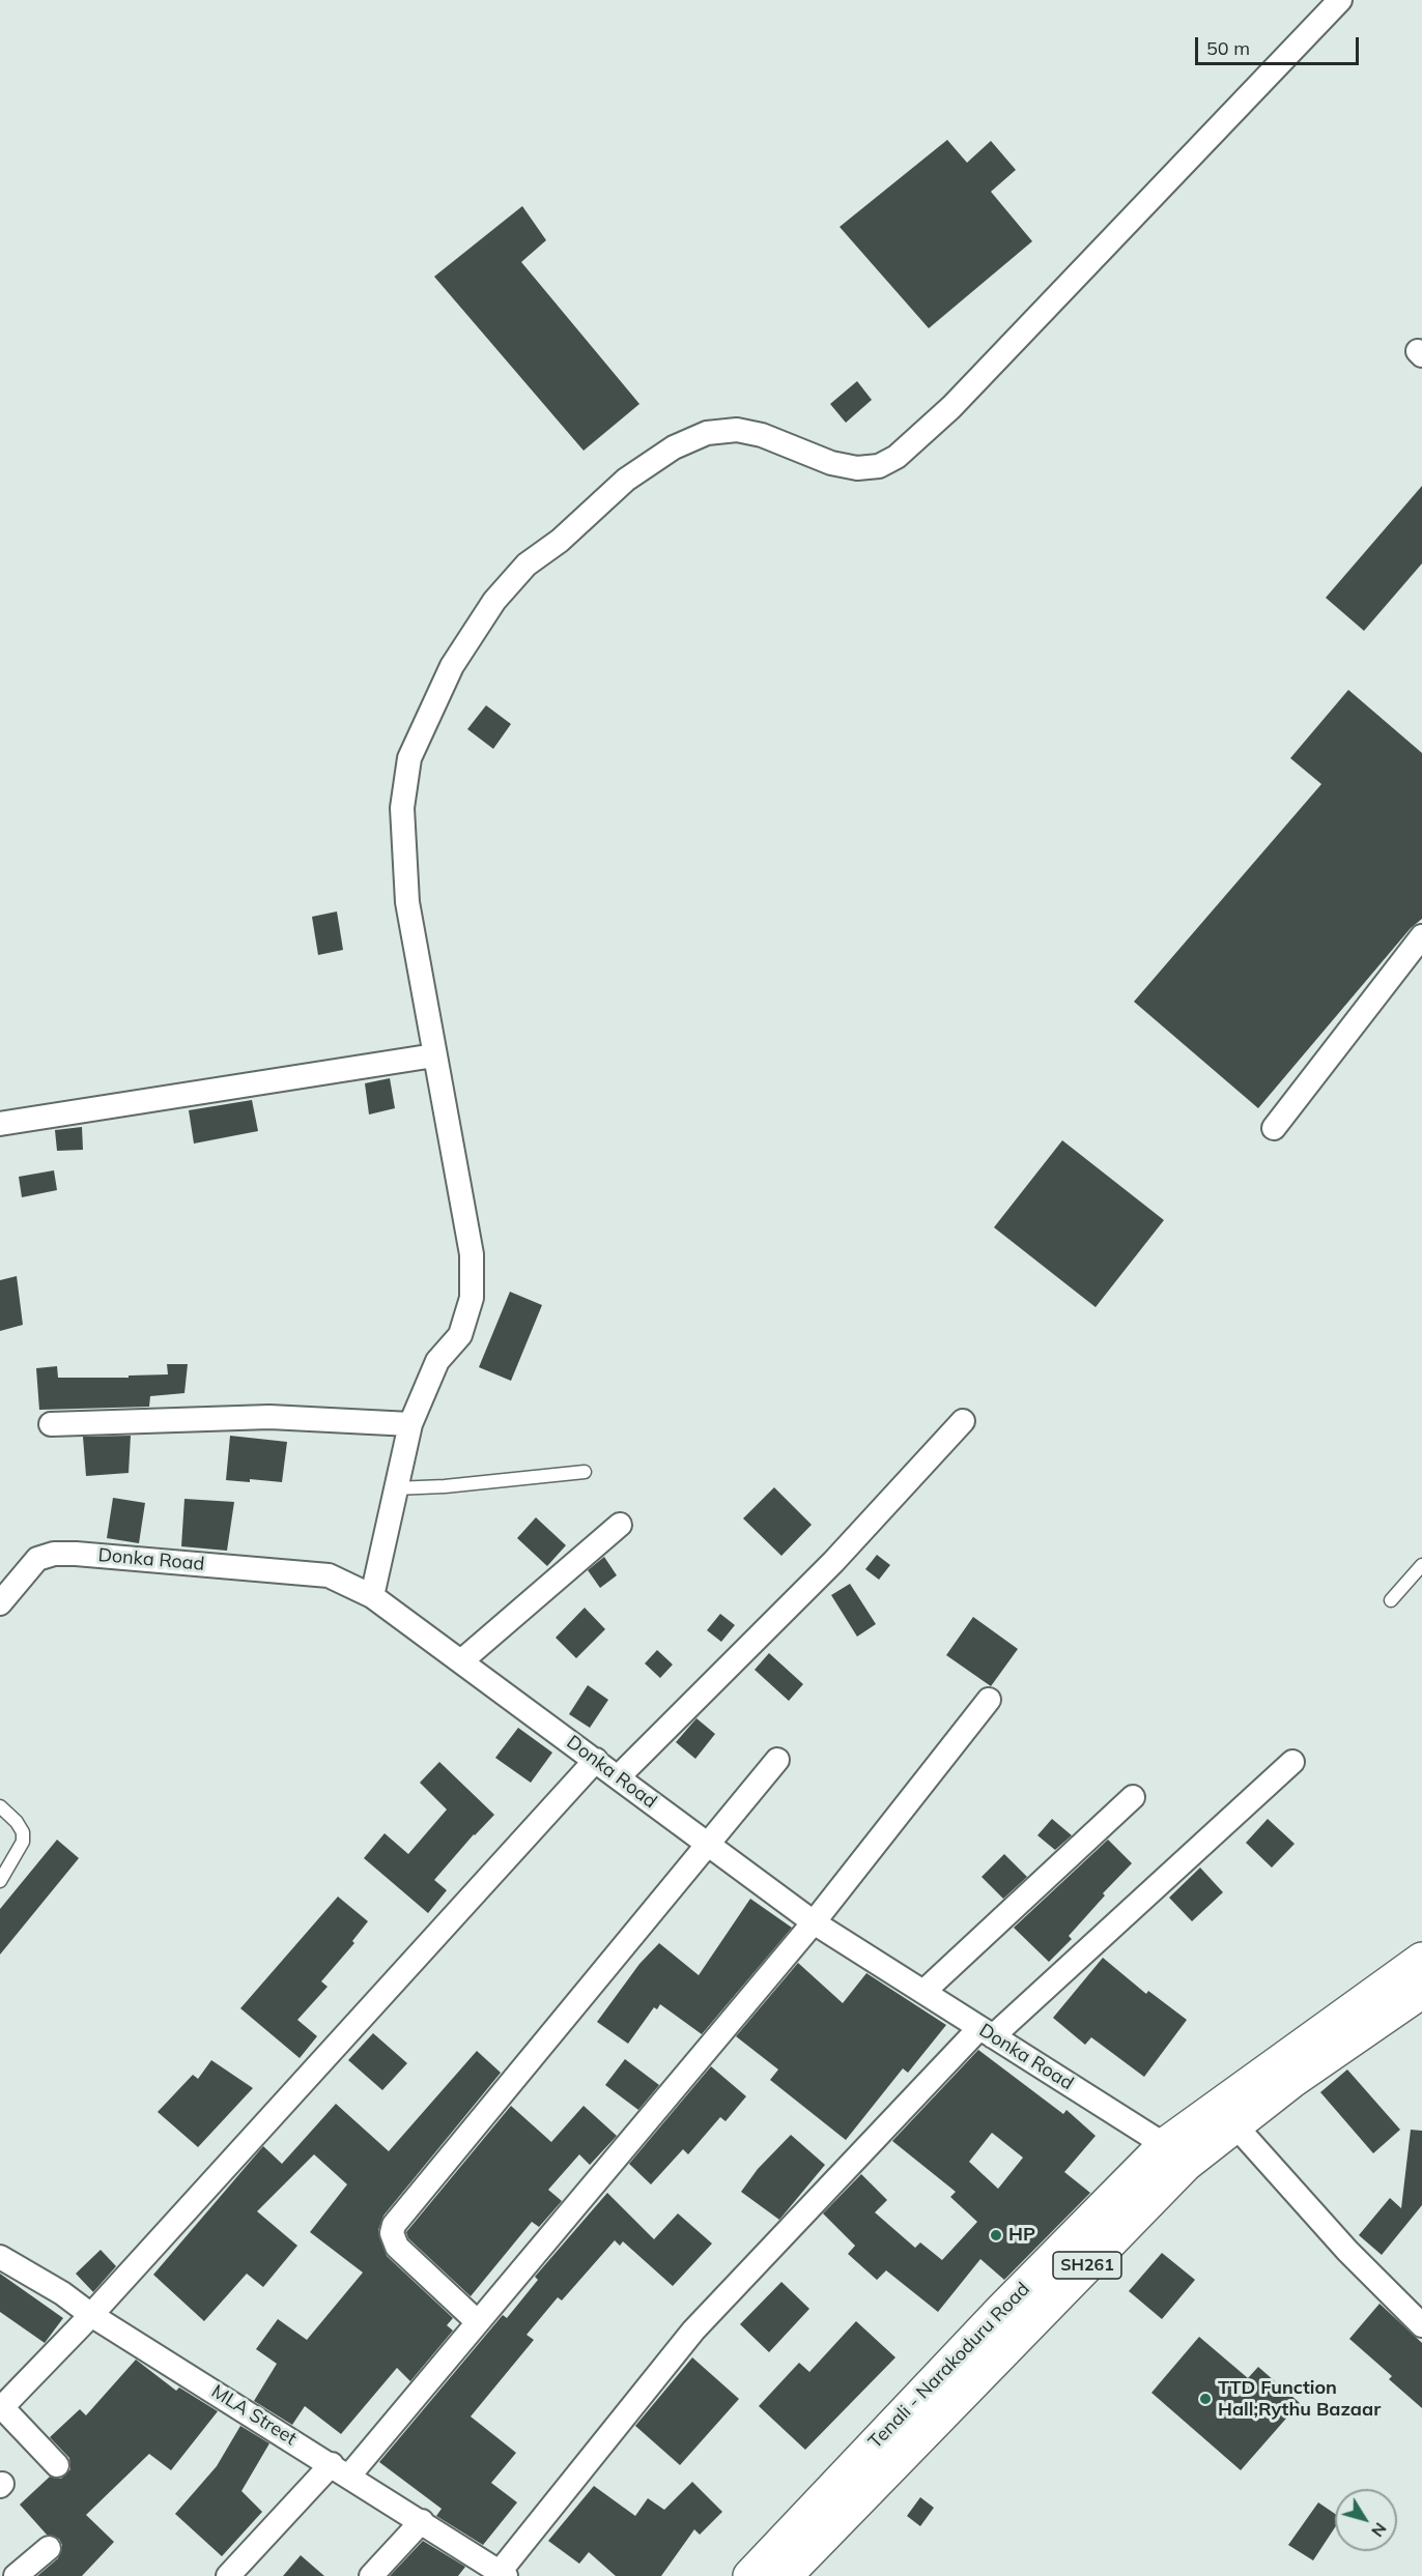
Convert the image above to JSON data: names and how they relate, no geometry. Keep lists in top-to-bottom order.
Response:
{
  "streets": {
    "main road": ["SH261", "Tenali - Narakoduru Road"],
    "street": ["Donka Road", "MLA Street"]
  },
  "crossings": [
    ["Donka Road", "Tenali - Narakoduru Road"]
  ],
  "places": ["HP", "TTD Function Hall;Rythu Bazaar"],
  "scale_bar": "50 m",
  "north": "bottom right"
}
